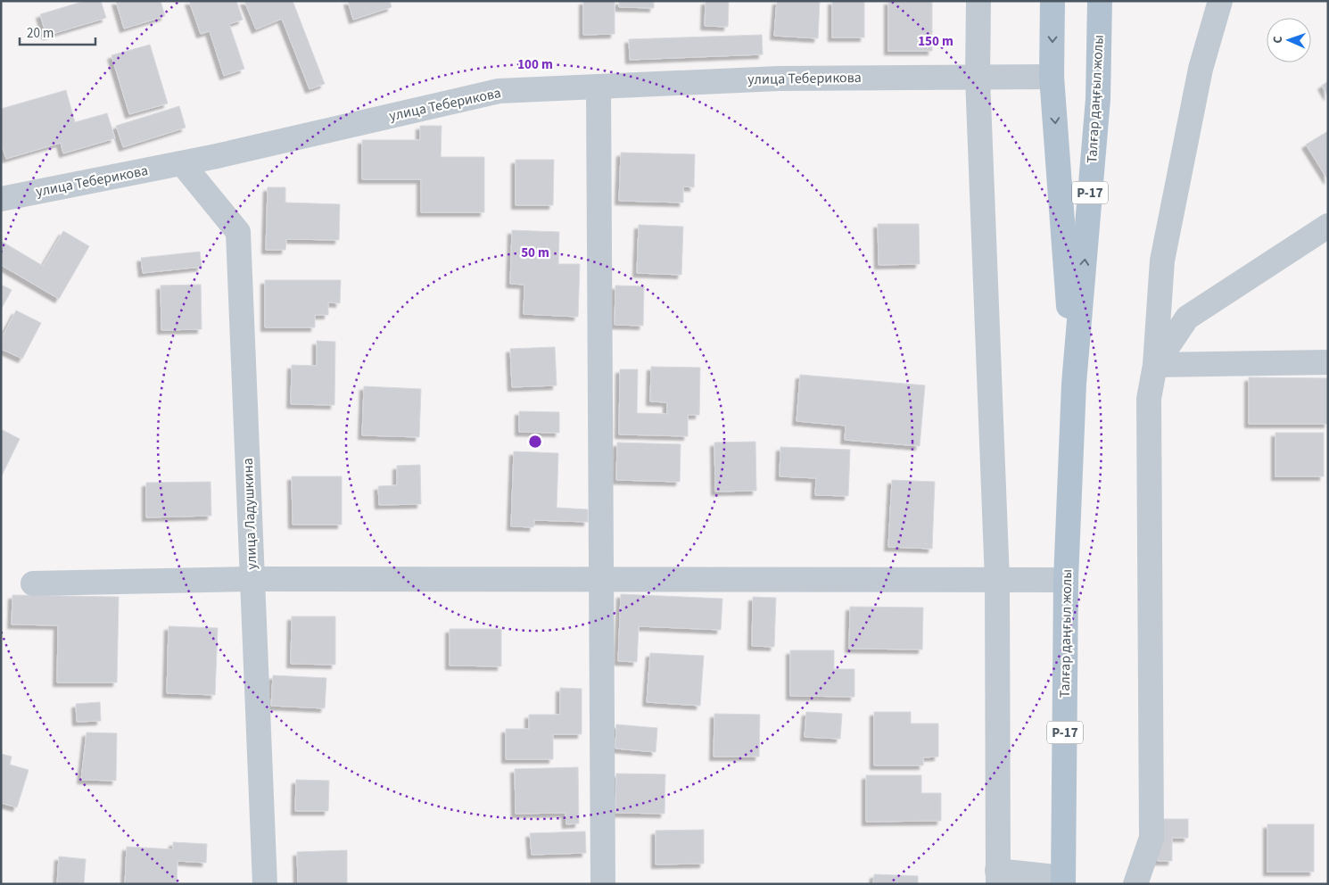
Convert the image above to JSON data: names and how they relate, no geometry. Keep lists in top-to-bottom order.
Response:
{
  "streets": {
    "main road": ["Талғар даңғыл жолы", "P-17"],
    "street": ["улица Теберикова", "улица Ладушкина"]
  },
  "crossings": [
    ["улица Теберикова", "Талғар даңғыл жолы"],
    ["улица Теберикова", "P-17"],
    ["улица Теберикова", "улица Ладушкина"],
    ["Талғар даңғыл жолы", "P-17"]
  ],
  "scale_bar": "20 m",
  "north": "left",
  "rings": ["150 m", "100 m", "50 m"]
}
